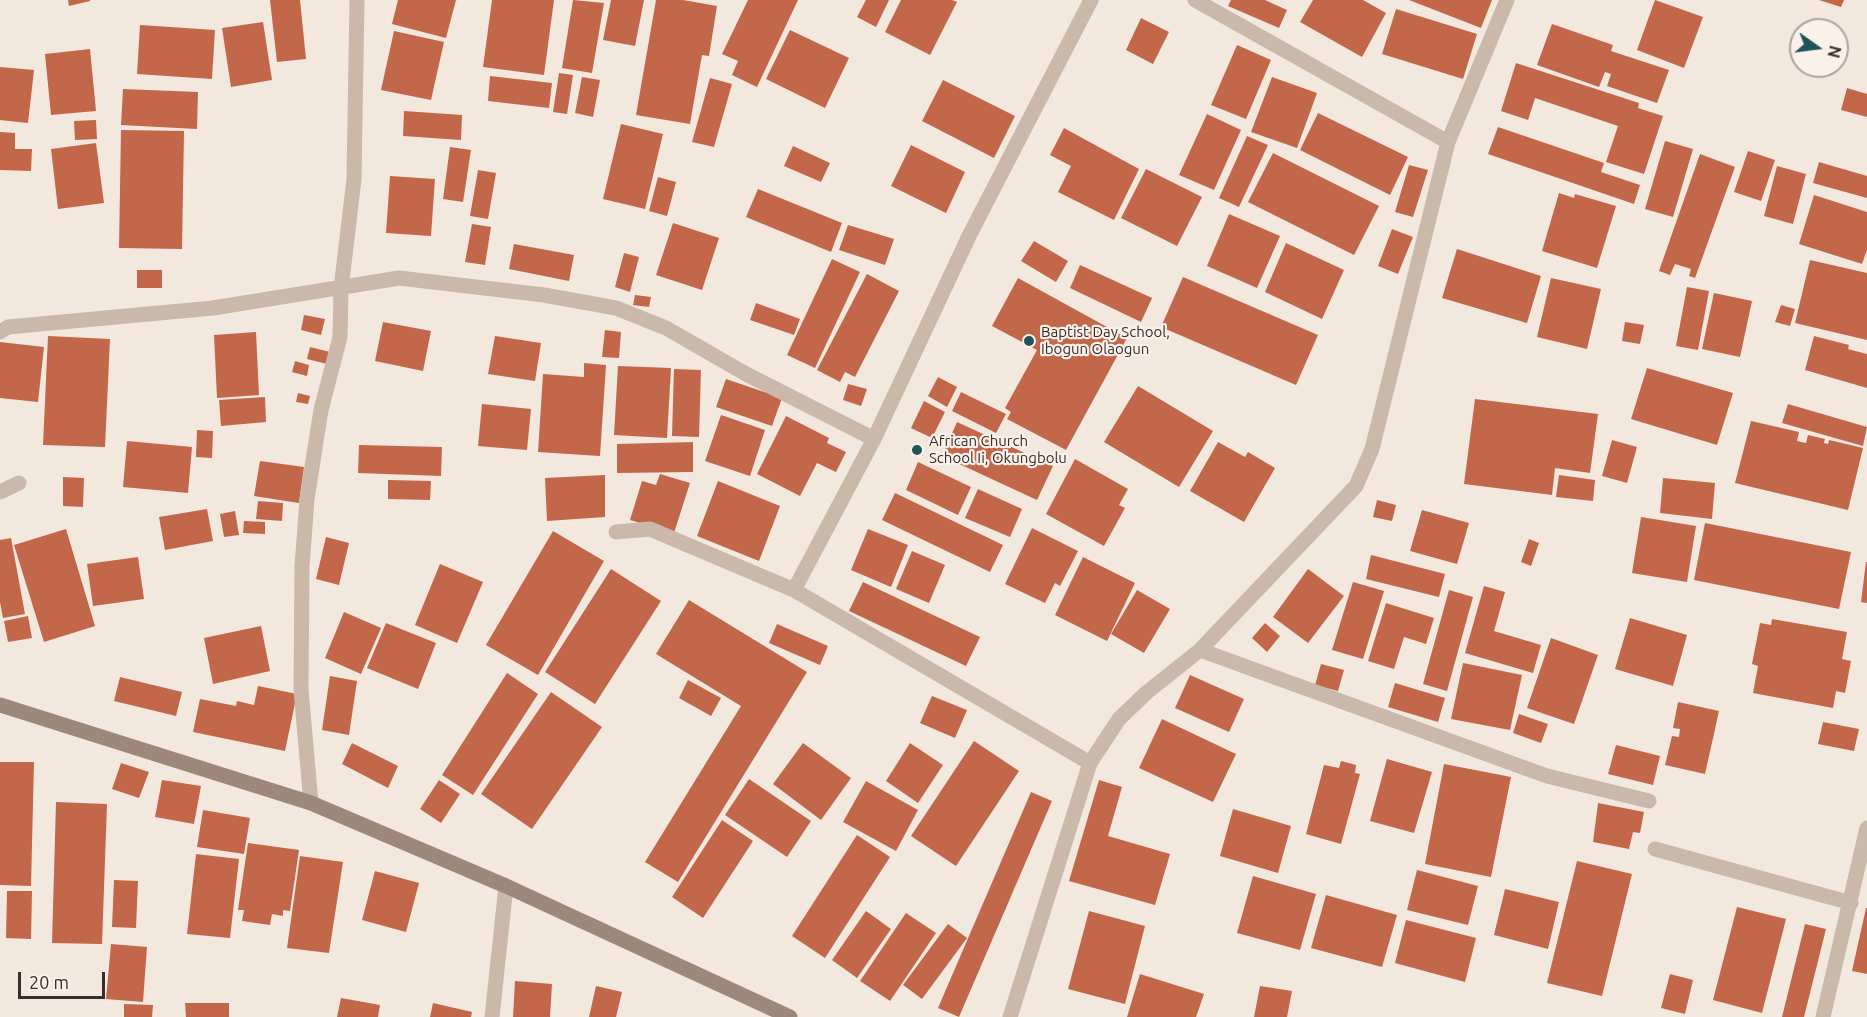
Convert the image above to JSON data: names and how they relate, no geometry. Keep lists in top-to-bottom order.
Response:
{
  "places": ["Baptist Day School, Ibogun Olaogun", "African Church School Ii, Okungbolu"],
  "scale_bar": "20 m",
  "north": "right"
}
